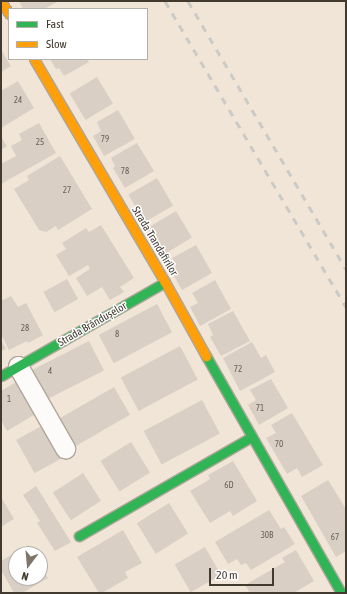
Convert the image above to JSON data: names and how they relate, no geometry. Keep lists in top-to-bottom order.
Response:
{
  "streets": {
    "street": ["Strada Trandafirilor", "Strada Brândușelor"]
  },
  "crossings": [
    ["Strada Trandafirilor", "Strada Brândușelor"]
  ],
  "house_numbers": [
    "24",
    "79",
    "25",
    "78",
    "27",
    "28",
    "8",
    "72",
    "4",
    "1",
    "71",
    "70",
    "6D",
    "30B",
    "67"
  ],
  "legend": ["Fast", "Slow"],
  "scale_bar": "20 m",
  "north": "bottom"
}
